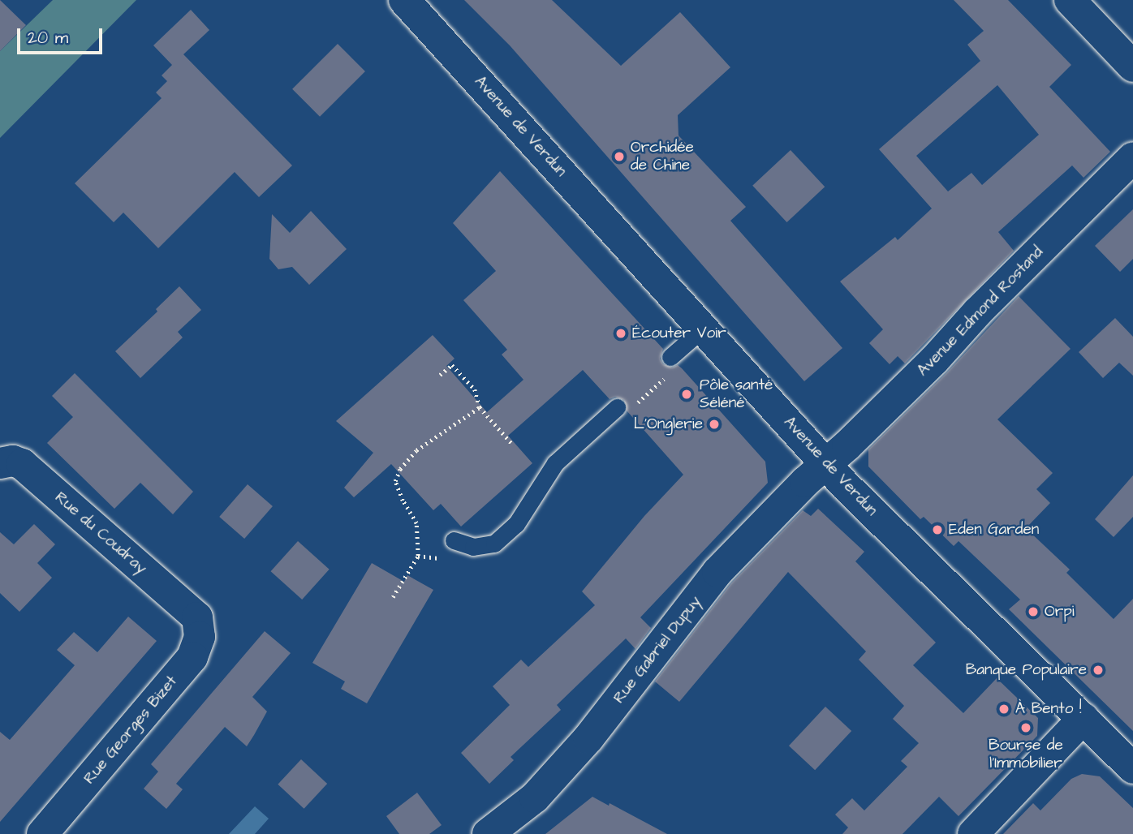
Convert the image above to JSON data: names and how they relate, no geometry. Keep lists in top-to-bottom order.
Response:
{
  "streets": {
    "street": [
      "Avenue de Verdun",
      "Avenue Edmond Rostand",
      "Rue du Coudray",
      "Rue Gabriel Dupuy",
      "Rue Georges Bizet"
    ]
  },
  "crossings": [
    ["Avenue de Verdun", "Avenue Edmond Rostand"],
    ["Avenue de Verdun", "Rue Gabriel Dupuy"],
    ["Avenue Edmond Rostand", "Rue Gabriel Dupuy"],
    ["Rue du Coudray", "Rue Georges Bizet"]
  ],
  "places": [
    "Orchidée de Chine",
    "Écouter Voir",
    "Pôle santé Séléné",
    "L'Onglerie",
    "Eden Garden",
    "Orpi",
    "Banque Populaire",
    "À Bento !",
    "Bourse de l'Immobilier"
  ],
  "scale_bar": "20 m"
}
